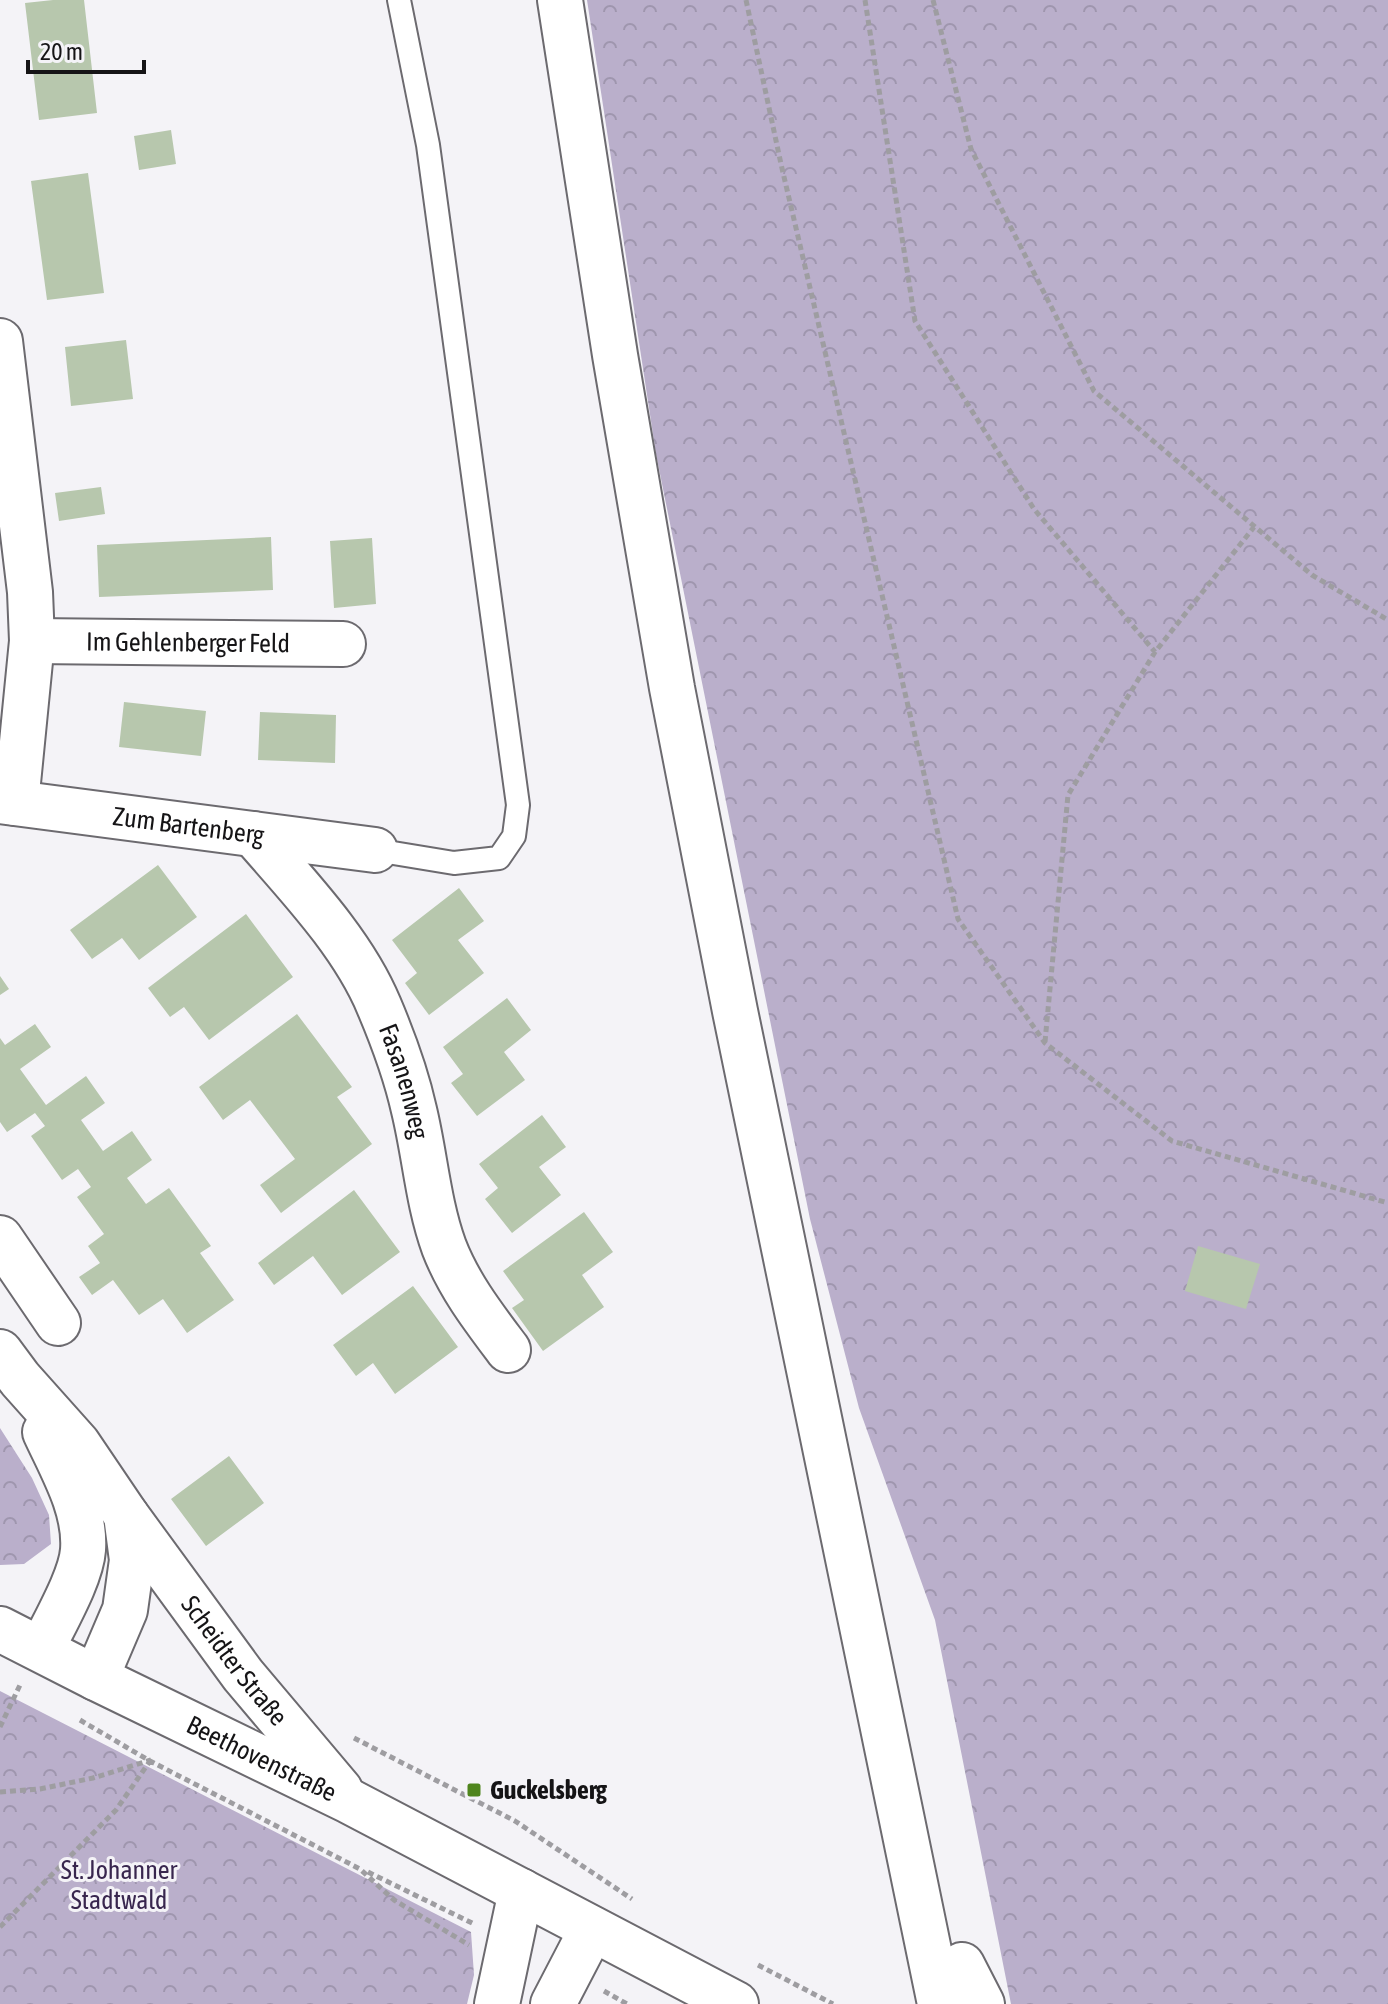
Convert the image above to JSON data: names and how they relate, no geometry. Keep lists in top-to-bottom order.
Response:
{
  "streets": {
    "main road": [
      "Im Gehlenberger Feld",
      "Zum Bartenberg",
      "Fasanenweg",
      "Scheidter Straße",
      "Beethovenstraße"
    ]
  },
  "crossings": [
    ["Zum Bartenberg", "Fasanenweg"],
    ["Scheidter Straße", "Beethovenstraße"]
  ],
  "parks": ["St. Johanner Stadtwald"],
  "places": {
    "transit": ["Guckelsberg"]
  },
  "scale_bar": "20 m"
}
